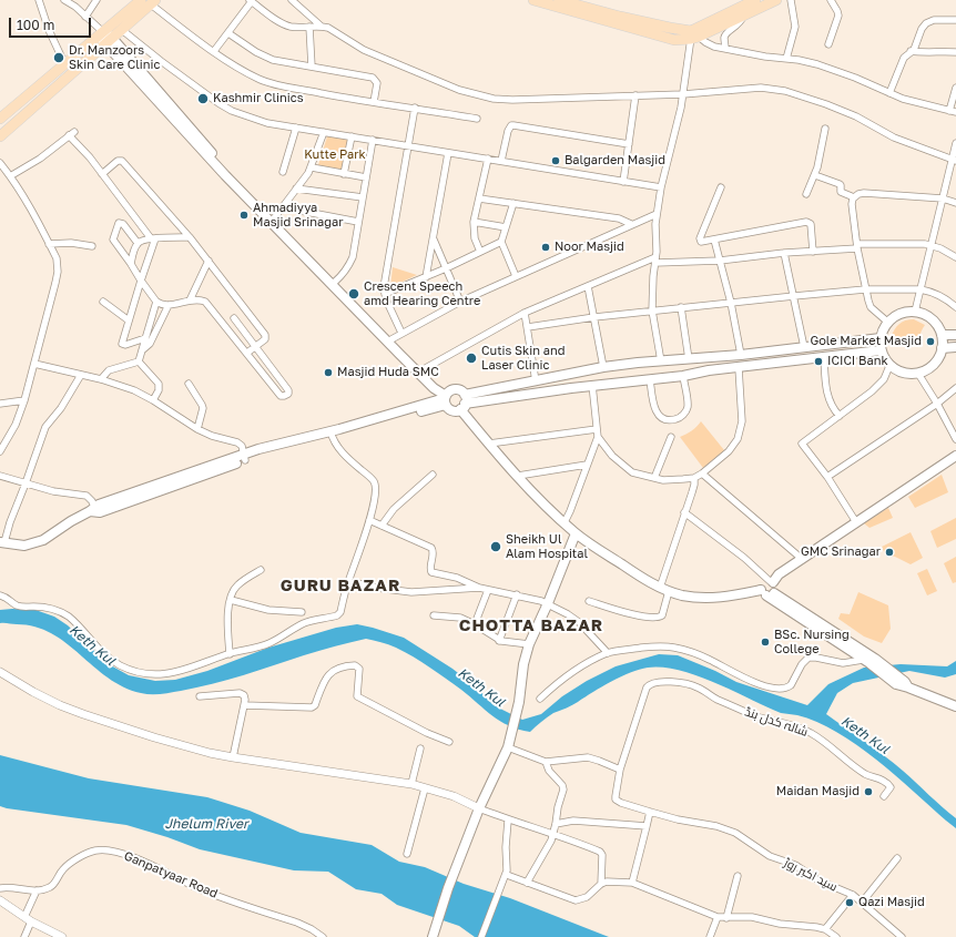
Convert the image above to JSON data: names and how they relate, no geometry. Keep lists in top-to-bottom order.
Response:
{
  "streets": {
    "street": ["شالہ کدل بنڈ", "Ganpatyaar Road", "سید اکبر روڑ"]
  },
  "crossings": [
    ["شالہ کدل بنڈ", "سید اکبر روڑ"]
  ],
  "districts": ["GURU BAZAR", "CHOTTA BAZAR"],
  "water": ["Keth Kul", "Jhelum River"],
  "parks": ["Kutte Park"],
  "places": [
    "Dr. Manzoors Skin Care Clinic",
    "Kashmir Clinics",
    "Balgarden Masjid",
    "Ahmadiyya Masjid Srinagar",
    "Noor Masjid",
    "Crescent Speech amd Hearing Centre",
    "Gole Market Masjid",
    "Cutis Skin and Laser Clinic",
    "ICICI Bank",
    "Masjid Huda SMC",
    "Sheikh Ul Alam Hospital",
    "GMC Srinagar",
    "BSc. Nursing College",
    "Maidan Masjid",
    "Qazi Masjid"
  ],
  "scale_bar": "100 m"
}
